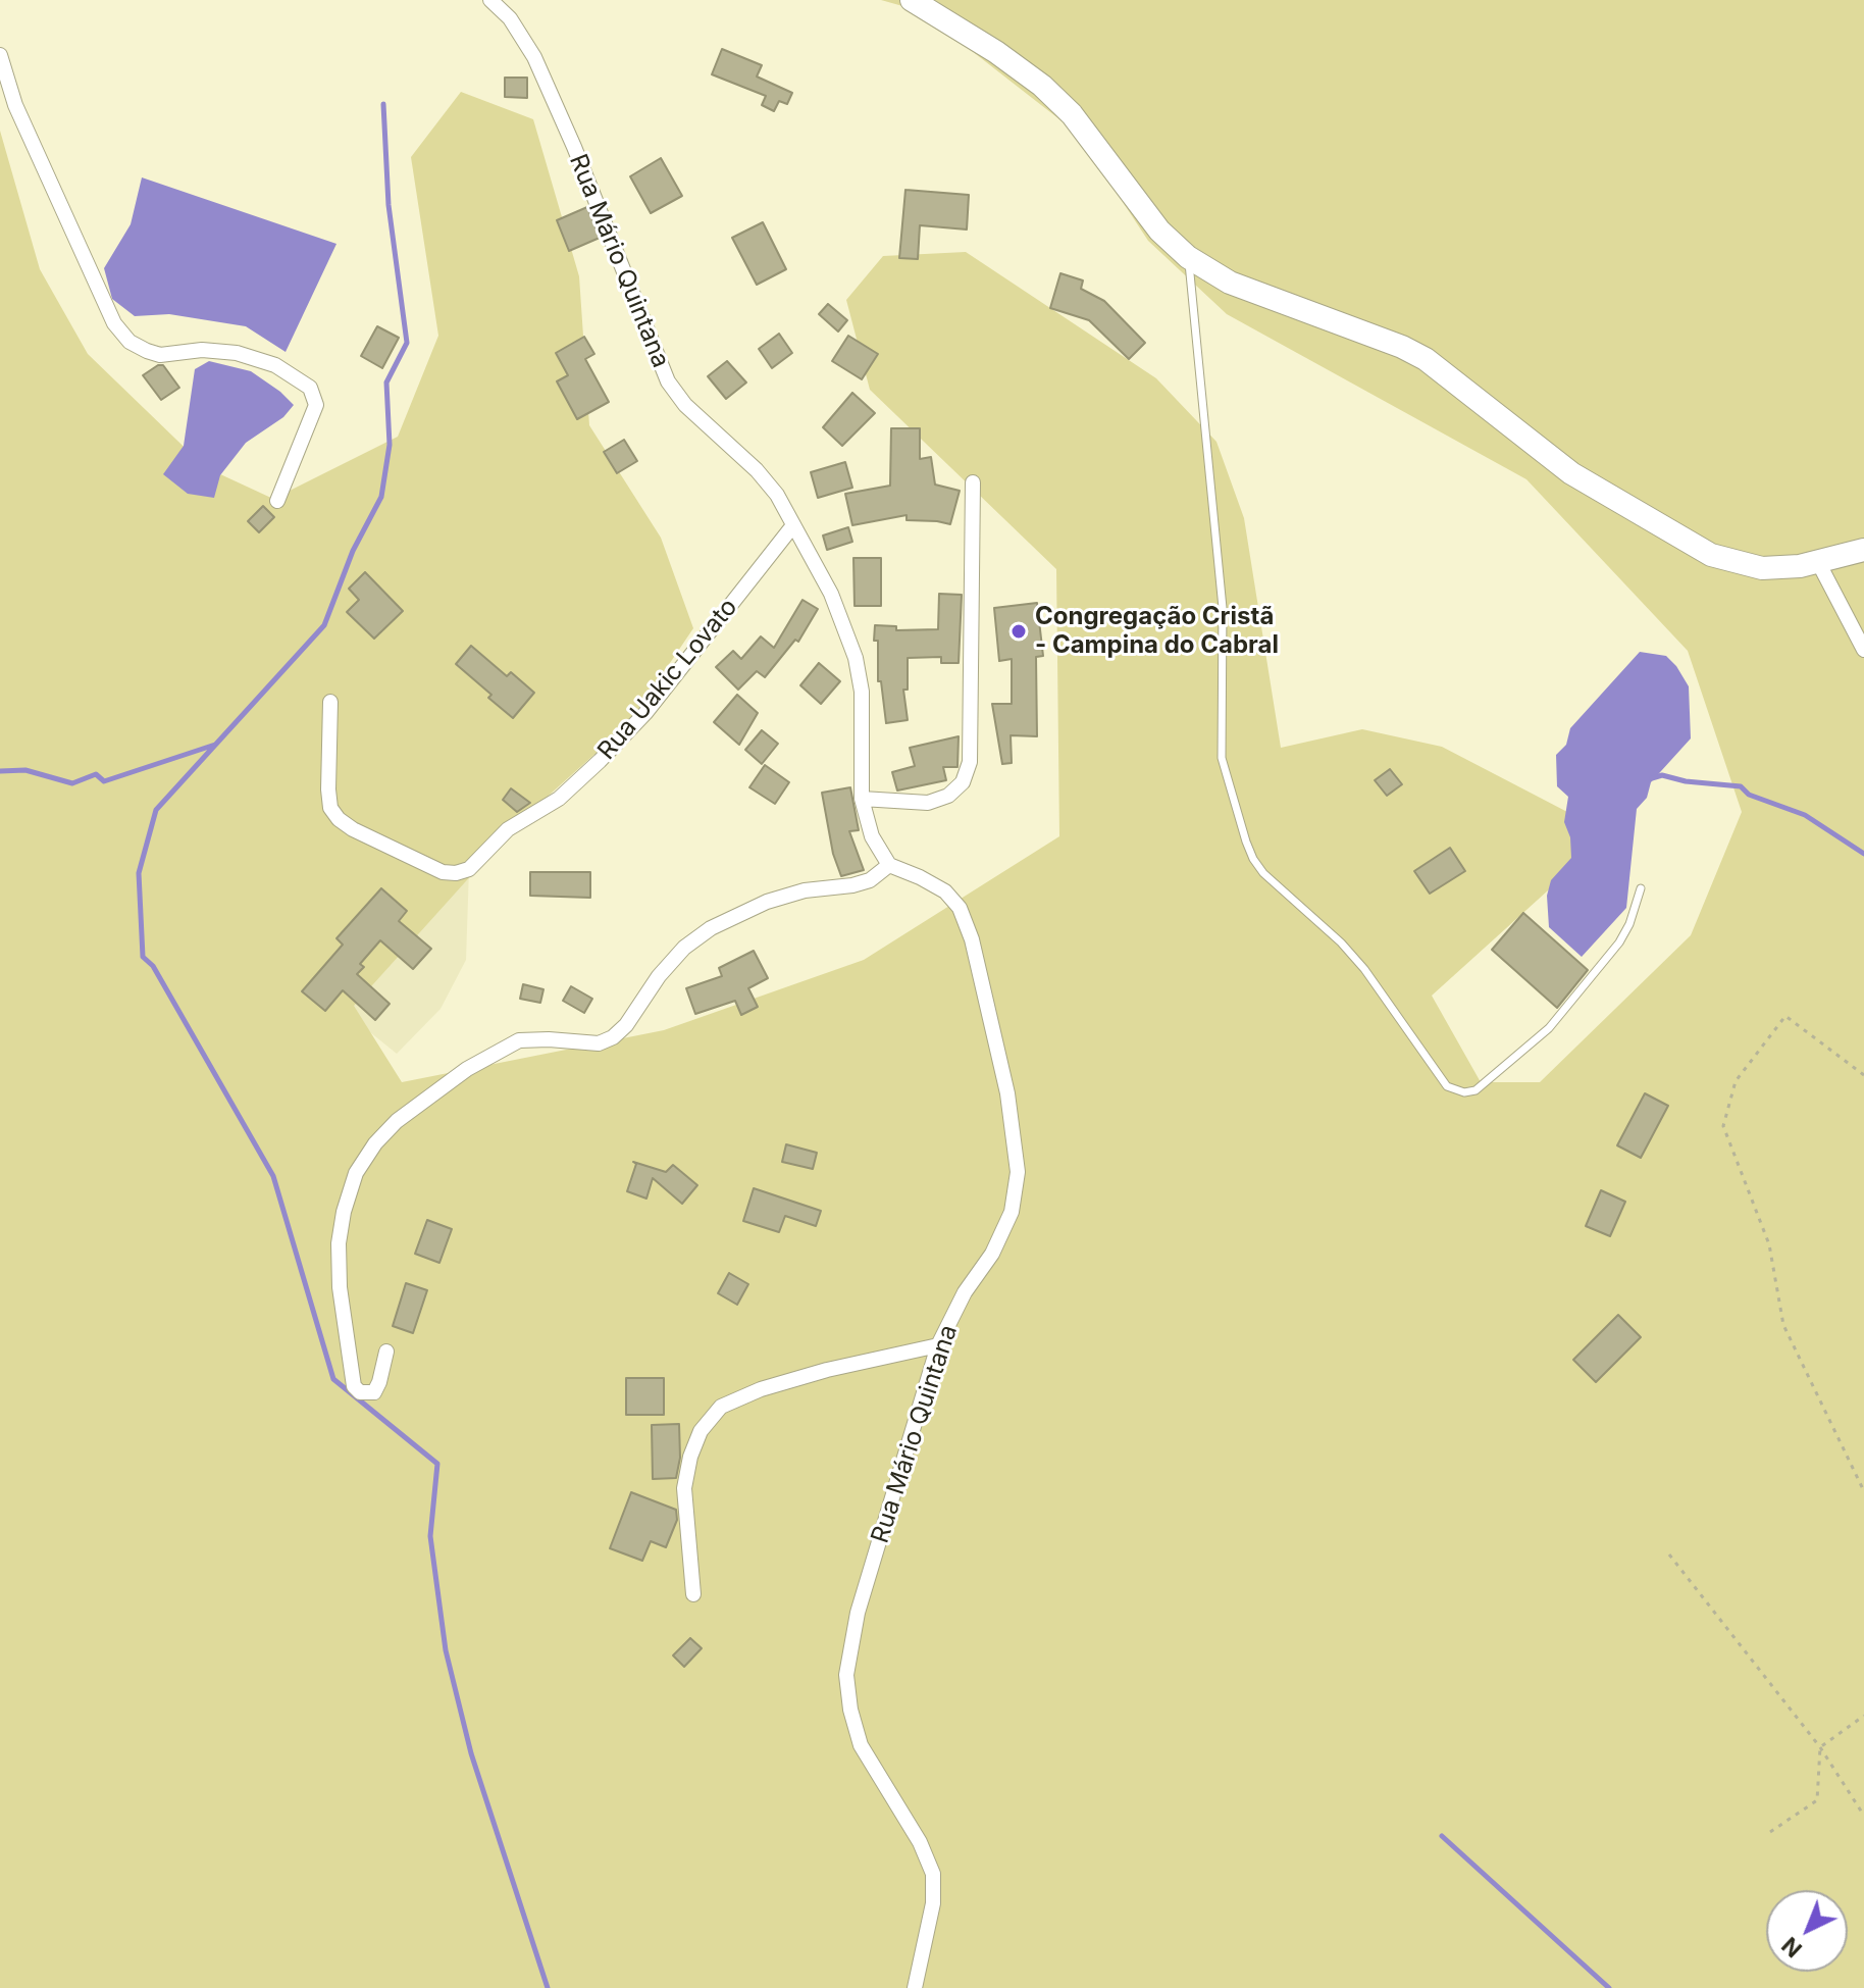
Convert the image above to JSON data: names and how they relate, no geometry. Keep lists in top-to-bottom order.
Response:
{
  "streets": {
    "street": ["Rua Mário Quintana", "Rua Uakic Lovato"]
  },
  "crossings": [
    ["Rua Mário Quintana", "Rua Uakic Lovato"]
  ],
  "places": ["Congregação Cristã - Campina do Cabral"],
  "north": "bottom left"
}
